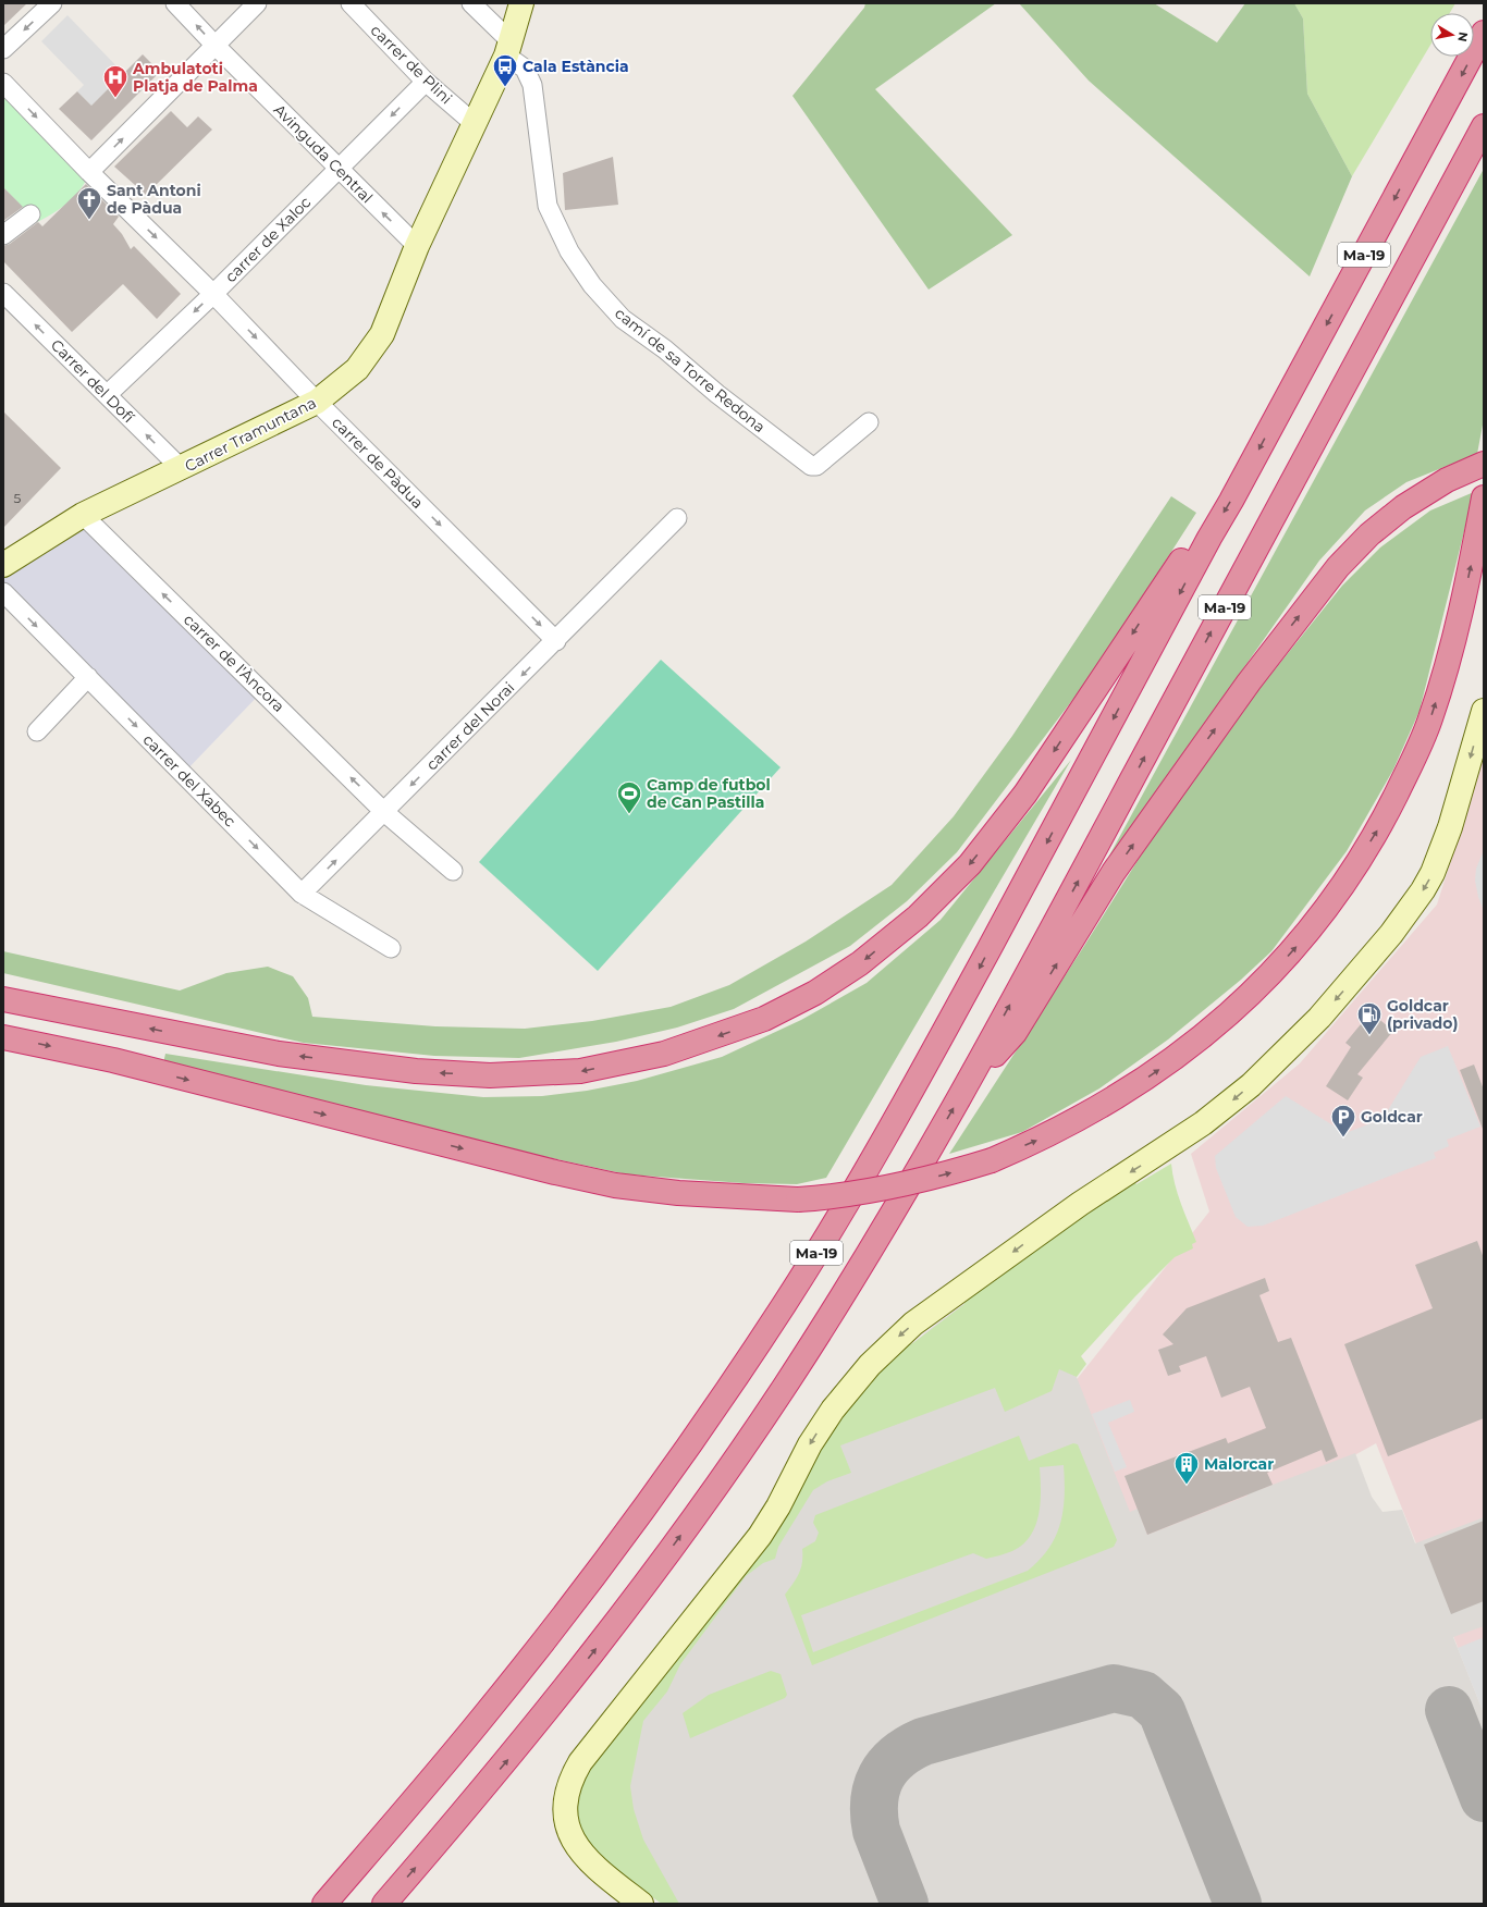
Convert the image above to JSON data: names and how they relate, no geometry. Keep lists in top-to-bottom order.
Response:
{
  "streets": {
    "highway": ["Ma-19"],
    "street": [
      "carrer de Plini",
      "Avinguda Central",
      "carrer de Xaloc",
      "camí de sa Torre Redona",
      "Carrer del Dofí",
      "Carrer Tramuntana",
      "carrer de Pàdua",
      "carrer de l'Àncora",
      "carrer del Norai",
      "carrer del Xabec"
    ]
  },
  "crossings": [
    ["carrer de Plini", "carrer de Xaloc"],
    ["carrer de Plini", "Carrer Tramuntana"],
    ["Avinguda Central", "carrer de Xaloc"],
    ["Avinguda Central", "Carrer Tramuntana"],
    ["carrer de Xaloc", "Carrer del Dofí"],
    ["carrer de Xaloc", "carrer de Pàdua"],
    ["camí de sa Torre Redona", "Carrer Tramuntana"],
    ["Carrer del Dofí", "Carrer Tramuntana"],
    ["Carrer Tramuntana", "carrer de Pàdua"],
    ["Carrer Tramuntana", "carrer de l'Àncora"],
    ["carrer de Pàdua", "carrer del Norai"],
    ["carrer de l'Àncora", "carrer del Norai"]
  ],
  "one_way": [
    "Avinguda Central",
    "carrer de Xaloc",
    "Carrer del Dofí",
    "carrer de Pàdua",
    "carrer de l'Àncora",
    "carrer del Norai",
    "carrer del Xabec"
  ],
  "places": {
    "bus stop": ["Cala Estància"],
    "hospital": ["Ambulatoti Platja de Palma"],
    "church": ["Sant Antoni de Pàdua"],
    "sports": ["Camp de futbol de Can Pastilla"],
    "fuel station": ["Goldcar (privado)"],
    "parking": ["Goldcar"],
    "building": ["Malorcar"]
  },
  "house_numbers": ["5"],
  "north": "right"
}
